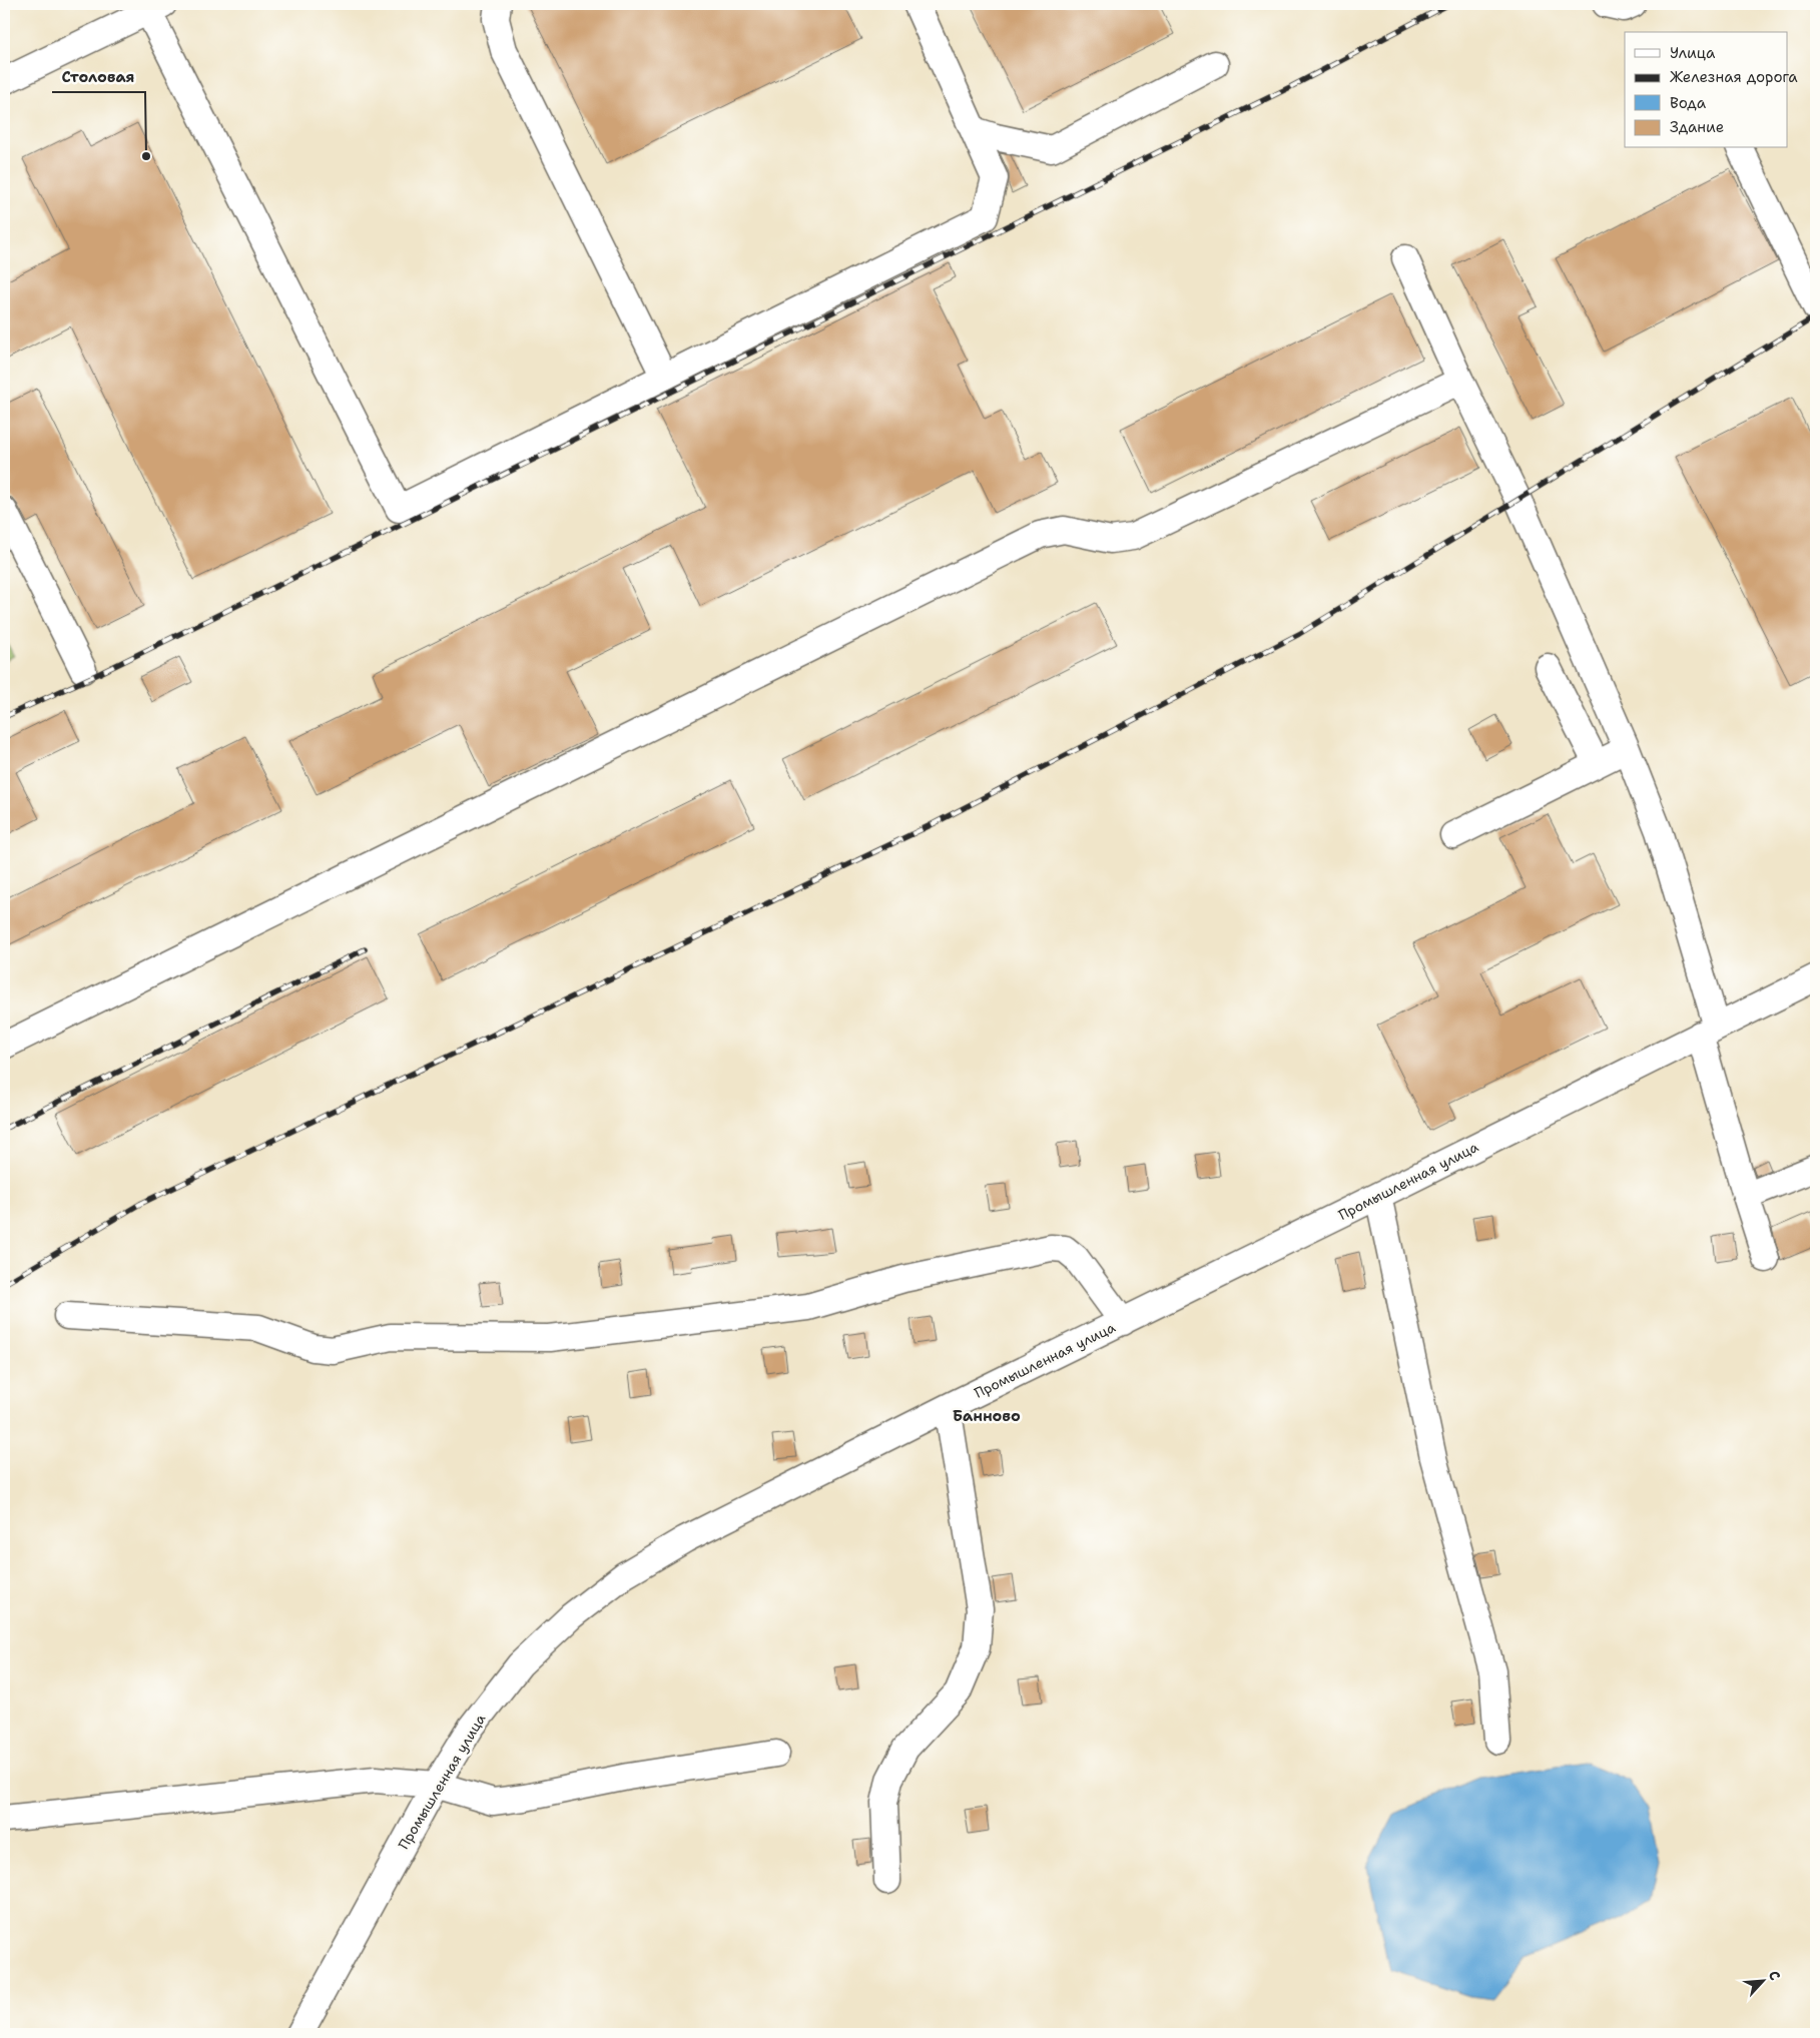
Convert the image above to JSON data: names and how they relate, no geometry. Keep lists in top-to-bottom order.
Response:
{
  "streets": {
    "street": ["Промышленная улица"]
  },
  "districts": ["Банново"],
  "places": ["Столовая"],
  "legend": [
    "Улица",
    "Железная дорога",
    "Вода",
    "Здание"
  ],
  "north": "top right"
}
